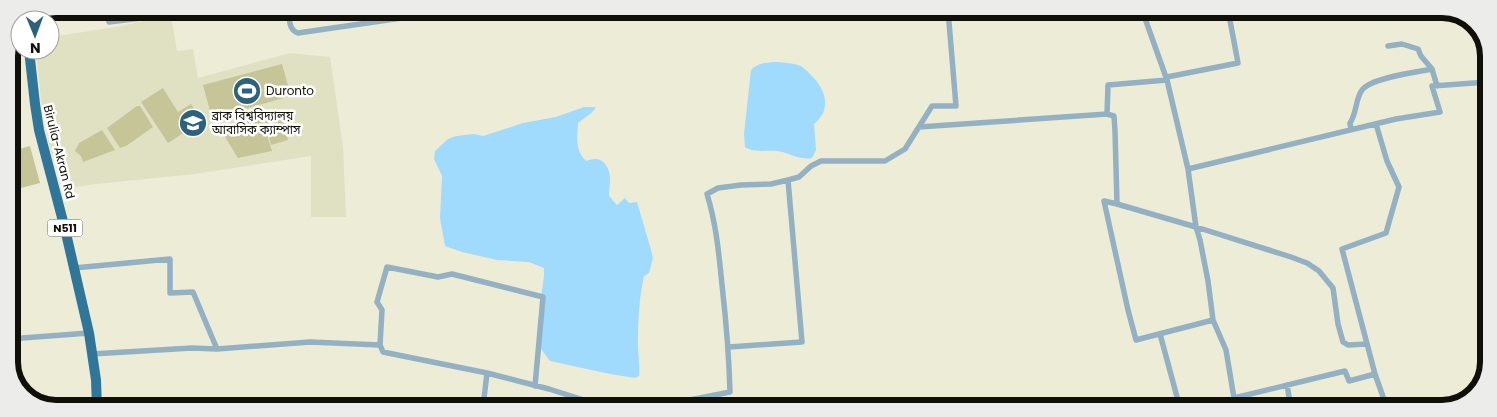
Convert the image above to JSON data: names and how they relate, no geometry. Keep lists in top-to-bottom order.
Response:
{
  "streets": {
    "highway": ["Birulia-Akran Rd", "N511"]
  },
  "places": {
    "sports": ["Duronto"],
    "school or university": ["ব্রাক বিশ্ববিদ্যালয় আবাসিক ক্যাম্পাস"]
  },
  "north": "bottom"
}
